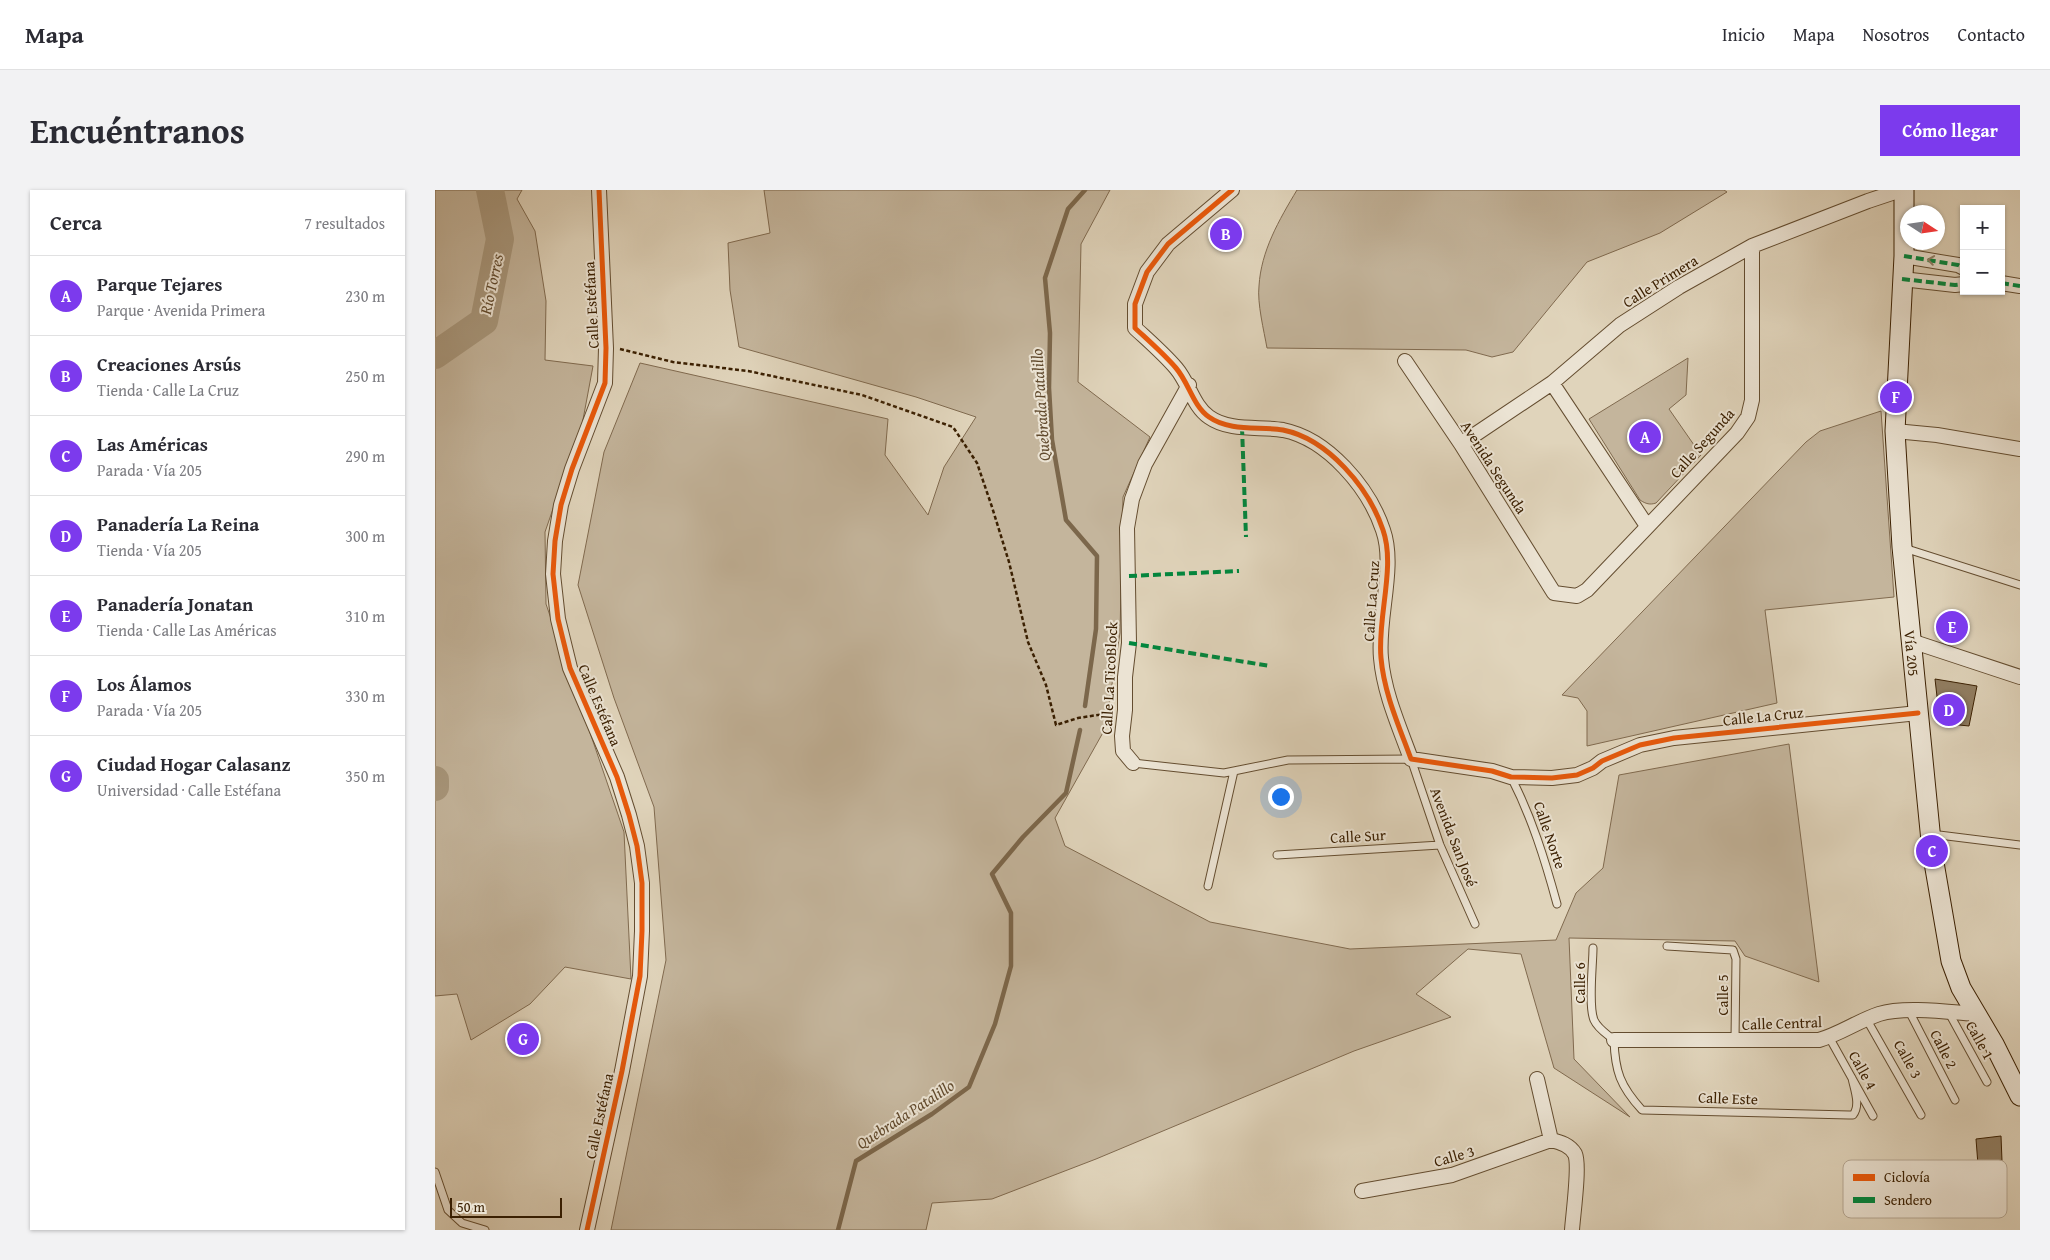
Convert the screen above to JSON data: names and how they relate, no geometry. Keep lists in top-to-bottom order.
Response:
{
  "streets": {
    "main road": ["Vía 205"],
    "street": [
      "Calle Primera",
      "Calle Estéfana",
      "Calle Segunda",
      "Avenida Segunda",
      "Calle La Cruz",
      "Calle La TicoBlock",
      "Calle Central",
      "Calle 3"
    ],
    "lane": [
      "Calle Norte",
      "Calle Sur",
      "Avenida San José",
      "Calle 6",
      "Calle 5",
      "Calle 1",
      "Calle 2",
      "Calle 4",
      "Calle Este"
    ]
  },
  "crossings": [
    ["Calle Primera", "Calle Segunda"],
    ["Calle Primera", "Avenida Segunda"],
    ["Calle Primera", "Vía 205"],
    ["Calle Segunda", "Avenida Segunda"],
    ["Calle La Cruz", "Vía 205"],
    ["Calle La Cruz", "Calle La TicoBlock"],
    ["Calle La Cruz", "Calle Norte"],
    ["Calle La Cruz", "Avenida San José"],
    ["Vía 205", "Calle Central"],
    ["Calle La TicoBlock", "Avenida San José"],
    ["Calle Sur", "Avenida San José"],
    ["Calle 6", "Calle Central"],
    ["Calle 6", "Calle Este"],
    ["Calle 5", "Calle Central"],
    ["Calle Central", "Calle 1"],
    ["Calle Central", "Calle 2"],
    ["Calle Central", "Calle 3"],
    ["Calle Central", "Calle 4"],
    ["Calle Central", "Calle Este"],
    ["Calle 4", "Calle Este"]
  ],
  "water": ["Río Torres", "Quebrada Patalillo"],
  "legend": ["Ciclovía", "Sendero"],
  "scale_bar": "50 m",
  "north": "right",
  "page": {
    "header": "Mapa",
    "nav": [
      "Inicio",
      "Mapa",
      "Nosotros",
      "Contacto"
    ],
    "title": "Encuéntranos",
    "buttons": "Cómo llegar",
    "heading": ["Cerca", "7 resultados"],
    "map_buttons": ["+", "−"],
    "pins": [
      "B",
      "F",
      "A",
      "E",
      "D",
      "C",
      "G"
    ],
    "list": [
      {
        "mark": "A",
        "name": "Parque Tejares",
        "note": "Parque · Avenida Primera",
        "value": "230 m"
      },
      {
        "mark": "B",
        "name": "Creaciones Arsús",
        "note": "Tienda · Calle La Cruz",
        "value": "250 m"
      },
      {
        "mark": "C",
        "name": "Las Américas",
        "note": "Parada · Vía 205",
        "value": "290 m"
      },
      {
        "mark": "D",
        "name": "Panadería La Reina",
        "note": "Tienda · Vía 205",
        "value": "300 m"
      },
      {
        "mark": "E",
        "name": "Panadería Jonatan",
        "note": "Tienda · Calle Las Américas",
        "value": "310 m"
      },
      {
        "mark": "F",
        "name": "Los Álamos",
        "note": "Parada · Vía 205",
        "value": "330 m"
      },
      {
        "mark": "G",
        "name": "Ciudad Hogar Calasanz",
        "note": "Universidad · Calle Estéfana",
        "value": "350 m"
      }
    ],
    "scale": "50 m"
  }
}
